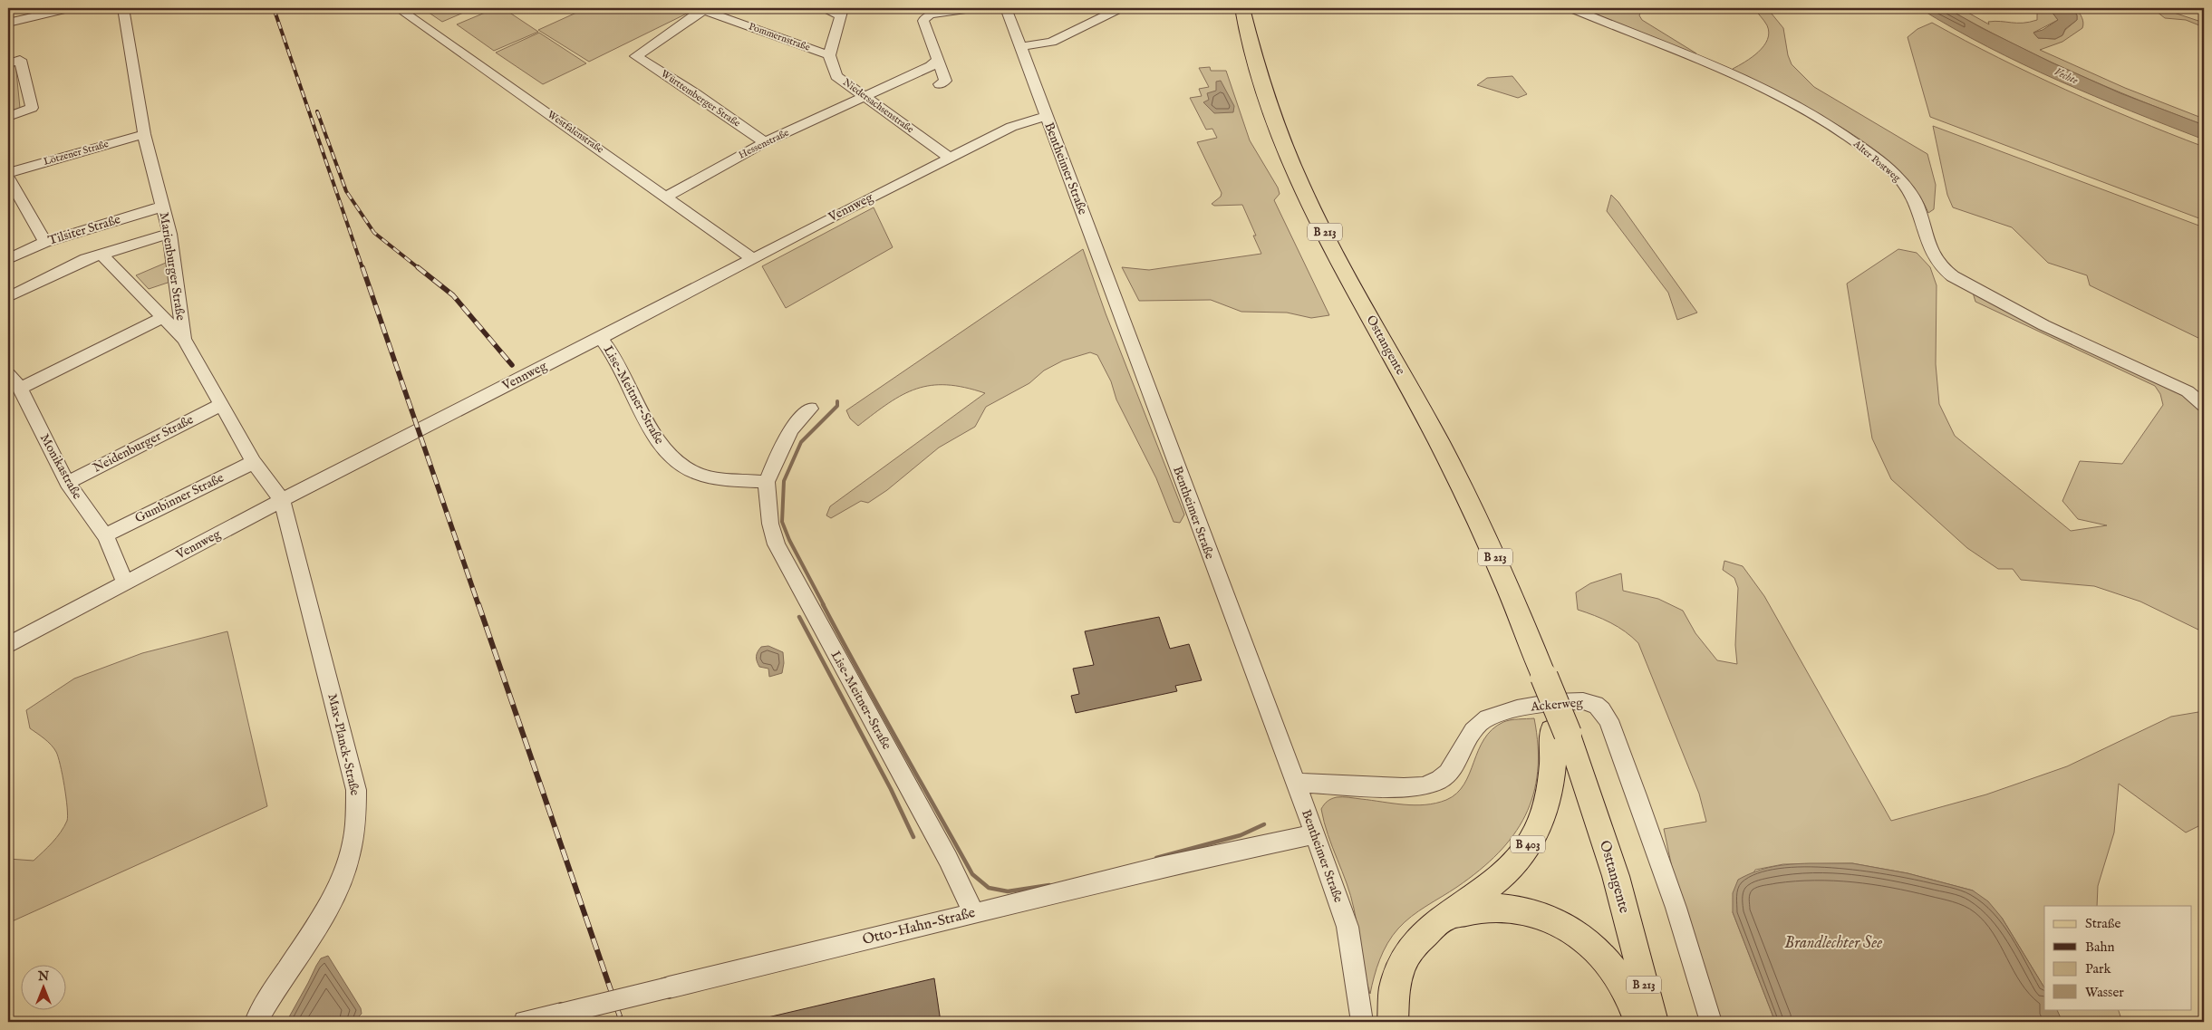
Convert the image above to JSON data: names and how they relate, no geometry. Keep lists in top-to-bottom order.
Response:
{
  "streets": {
    "main road": ["B 213", "Osttangente", "B 403"],
    "street": [
      "Pommernstraße",
      "Württemberger Straße",
      "Niedersachsenstraße",
      "Westfalenstraße",
      "Hessenstraße",
      "Lötzener Straße",
      "Alter Postweg",
      "Bentheimer Straße",
      "Vennweg",
      "Tilsiter Straße",
      "Marienburger Straße",
      "Lise-Meitner-Straße",
      "Neidenburger Straße",
      "Monikastraße",
      "Gumbinner Straße",
      "Ackerweg",
      "Max-Planck-Straße",
      "Otto-Hahn-Straße"
    ]
  },
  "crossings": [
    ["Pommernstraße", "Württemberger Straße"],
    ["Pommernstraße", "Niedersachsenstraße"],
    ["Württemberger Straße", "Hessenstraße"],
    ["Niedersachsenstraße", "Hessenstraße"],
    ["Niedersachsenstraße", "Vennweg"],
    ["Westfalenstraße", "Hessenstraße"],
    ["Westfalenstraße", "Vennweg"],
    ["Lötzener Straße", "Marienburger Straße"],
    ["Bentheimer Straße", "Vennweg"],
    ["Bentheimer Straße", "Ackerweg"],
    ["Bentheimer Straße", "Otto-Hahn-Straße"],
    ["Vennweg", "Marienburger Straße"],
    ["Vennweg", "Lise-Meitner-Straße"],
    ["Vennweg", "Monikastraße"],
    ["Vennweg", "Max-Planck-Straße"],
    ["Tilsiter Straße", "Marienburger Straße"],
    ["Marienburger Straße", "Neidenburger Straße"],
    ["Marienburger Straße", "Gumbinner Straße"],
    ["Marienburger Straße", "Max-Planck-Straße"],
    ["Osttangente", "B 403"],
    ["Lise-Meitner-Straße", "Otto-Hahn-Straße"],
    ["Neidenburger Straße", "Monikastraße"],
    ["Monikastraße", "Gumbinner Straße"]
  ],
  "water": ["Vechte", "Brandlechter See"],
  "legend": [
    "Straße",
    "Bahn",
    "Park",
    "Wasser"
  ],
  "north": "top"
}
